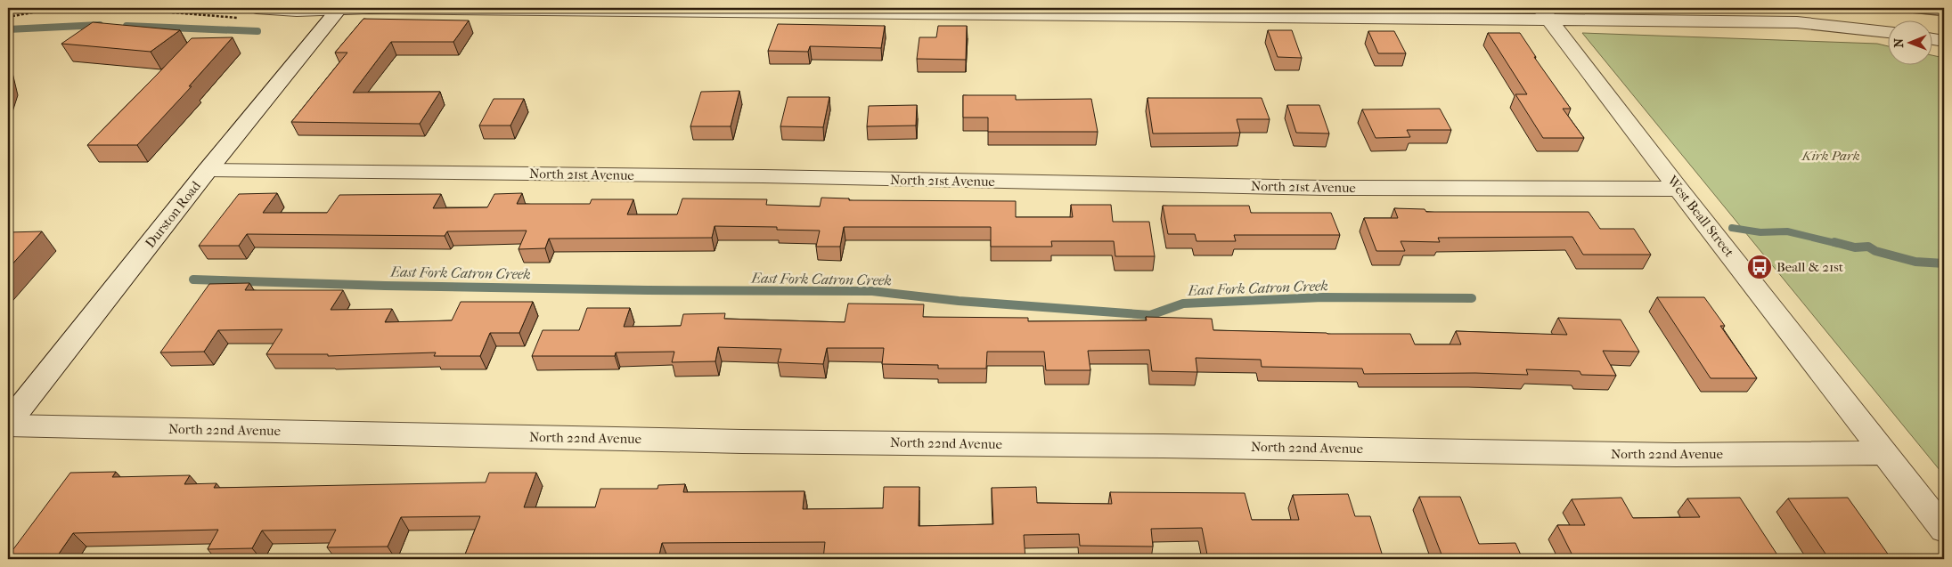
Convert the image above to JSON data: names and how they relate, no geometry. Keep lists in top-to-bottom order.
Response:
{
  "streets": {
    "street": [
      "North 21st Avenue",
      "Durston Road",
      "West Beall Street",
      "North 22nd Avenue"
    ]
  },
  "crossings": [
    ["North 21st Avenue", "Durston Road"],
    ["North 21st Avenue", "West Beall Street"],
    ["Durston Road", "North 22nd Avenue"],
    ["West Beall Street", "North 22nd Avenue"]
  ],
  "water": ["East Fork Catron Creek"],
  "parks": ["Kirk Park"],
  "places": {
    "bus stop": ["Beall & 21st"]
  },
  "north": "left"
}
